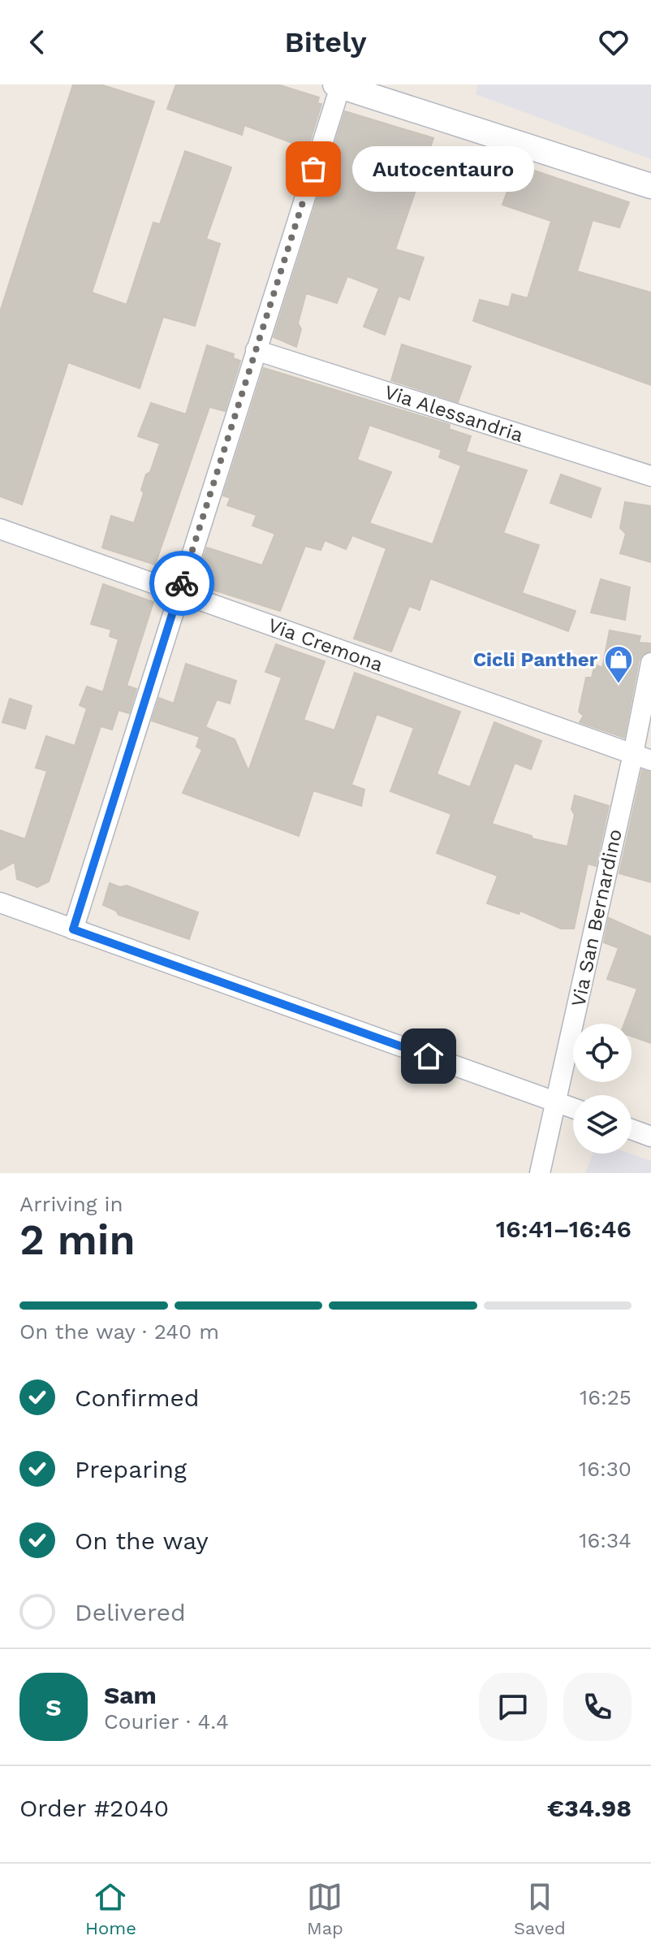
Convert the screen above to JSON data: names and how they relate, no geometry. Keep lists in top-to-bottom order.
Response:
{
  "streets": {
    "street": ["Via Alessandria", "Via Cremona", "Via San Bernardino"]
  },
  "crossings": [
    ["Via Cremona", "Via San Bernardino"]
  ],
  "places": {
    "other": ["Autocentauro"],
    "shop": ["Cicli Panther"]
  },
  "page": {
    "header": "Bitely",
    "bubble": "Autocentauro",
    "heading": ["2 min", "Arriving in", "16:41–16:46"],
    "panel": [
      "Sam",
      "Courier · 4.4",
      "Order #2040",
      "€34.98"
    ],
    "bar": "On the way · 240 m",
    "list": [
      ["Confirmed", "16:25"],
      ["Preparing", "16:30"],
      ["On the way", "16:34"],
      "Delivered"
    ],
    "round": "S",
    "tabs": ["Home", "Map", "Saved"]
  }
}
